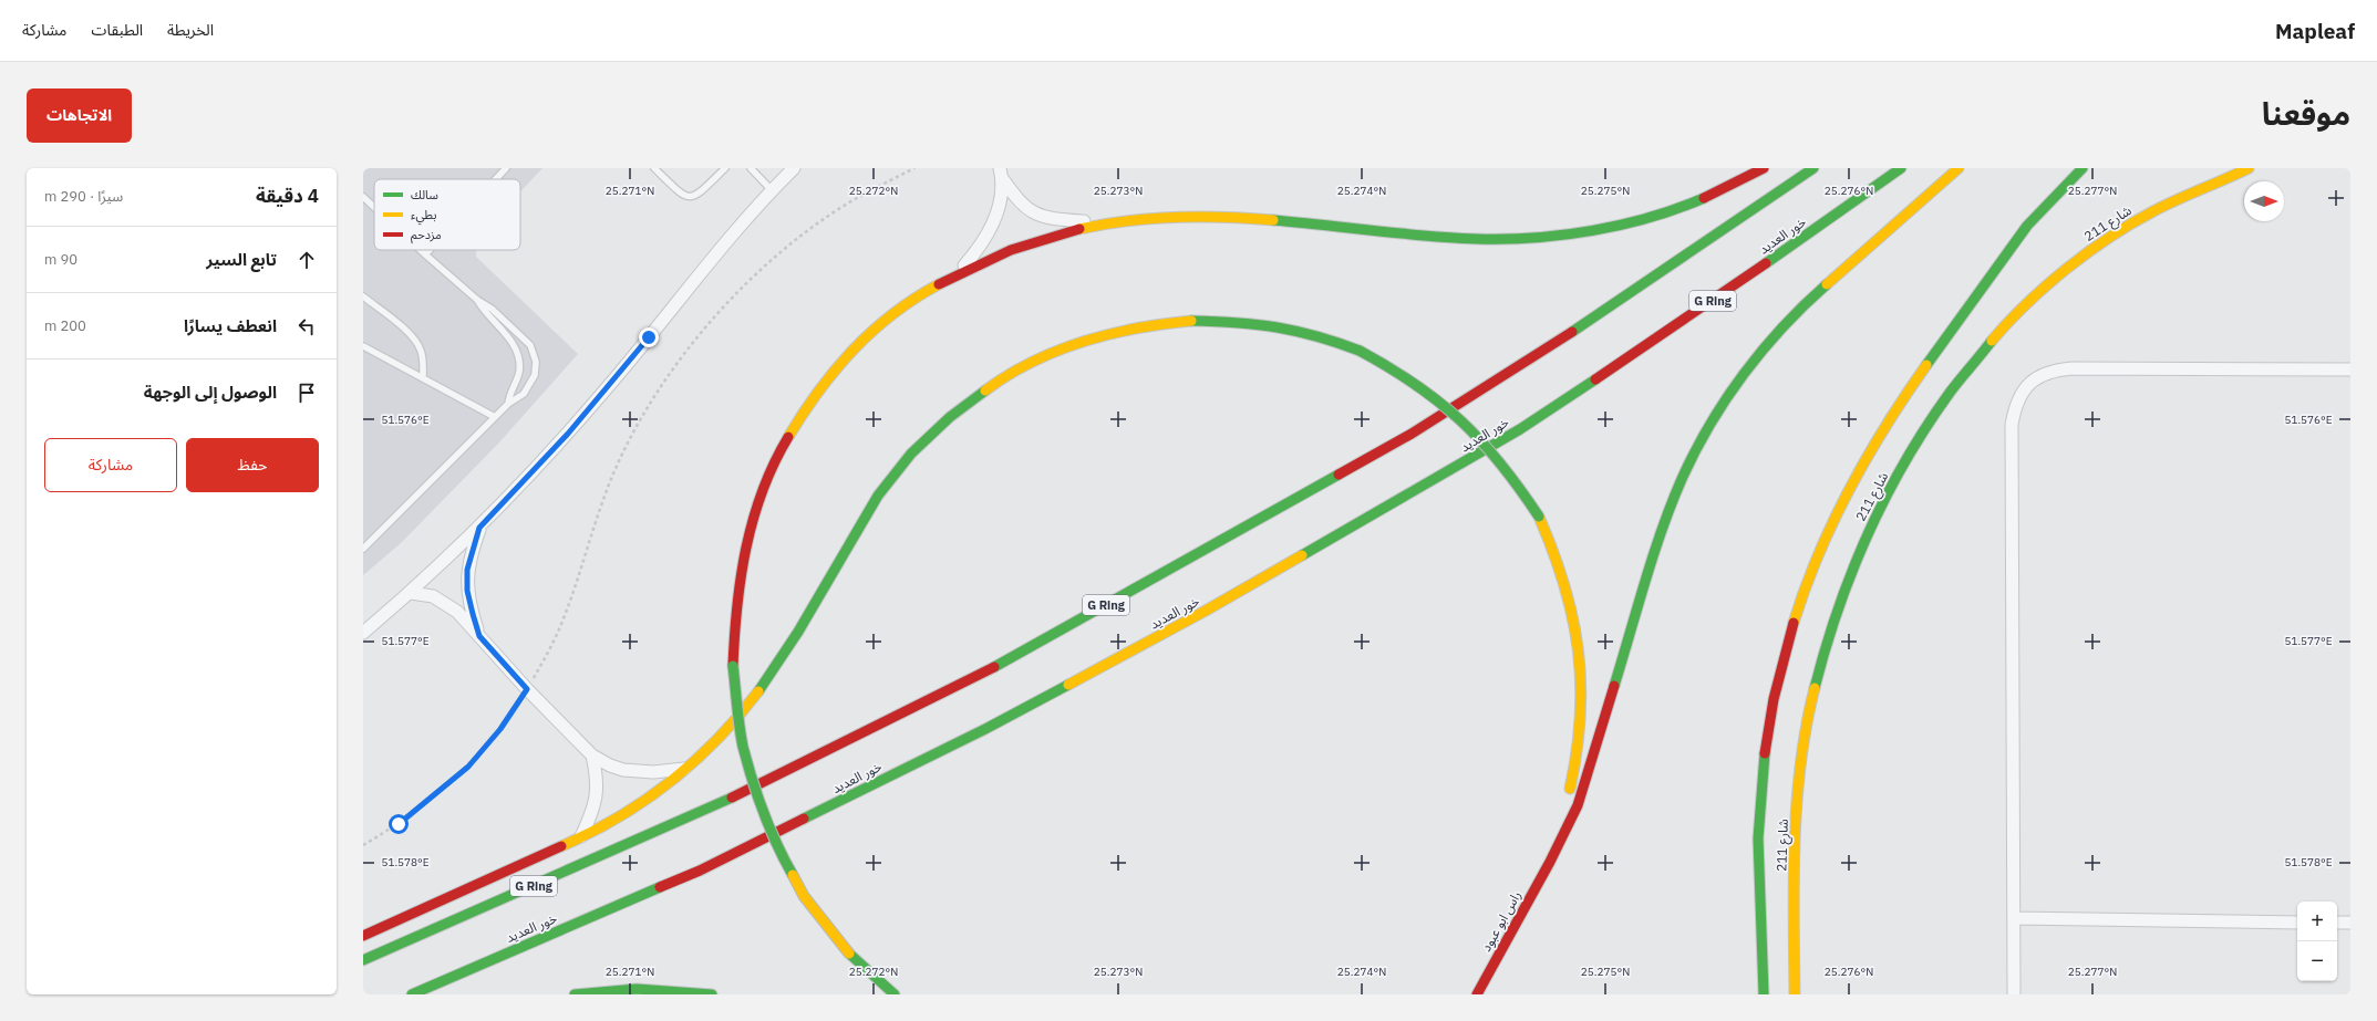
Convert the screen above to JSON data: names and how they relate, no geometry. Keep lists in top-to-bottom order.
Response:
{
  "streets": {
    "main road": [
      "شارع 211",
      "خور العديد",
      "G Ring",
      "راس ابو عبود"
    ]
  },
  "legend": ["سالك", "بطيء", "مزدحم"],
  "north": "right",
  "page": {
    "header": "Mapleaf",
    "nav": ["الخريطة", "الطبقات", "مشاركة"],
    "title": "موقعنا",
    "buttons": [
      "الاتجاهات",
      ["حفظ", "مشاركة"]
    ],
    "heading": ["4 دقيقة", "سيرًا · 290 m"],
    "list": [
      ["تابع السير", "90 m"],
      ["انعطف يسارًا", "200 m"],
      "الوصول إلى الوجهة"
    ],
    "map_buttons": ["+", "−"]
  },
  "coordinates": [
    "25.271°N",
    "25.272°N",
    "25.273°N",
    "25.274°N",
    "25.275°N",
    "25.276°N",
    "25.277°N",
    "51.576°E",
    "51.577°E",
    "51.578°E"
  ]
}
